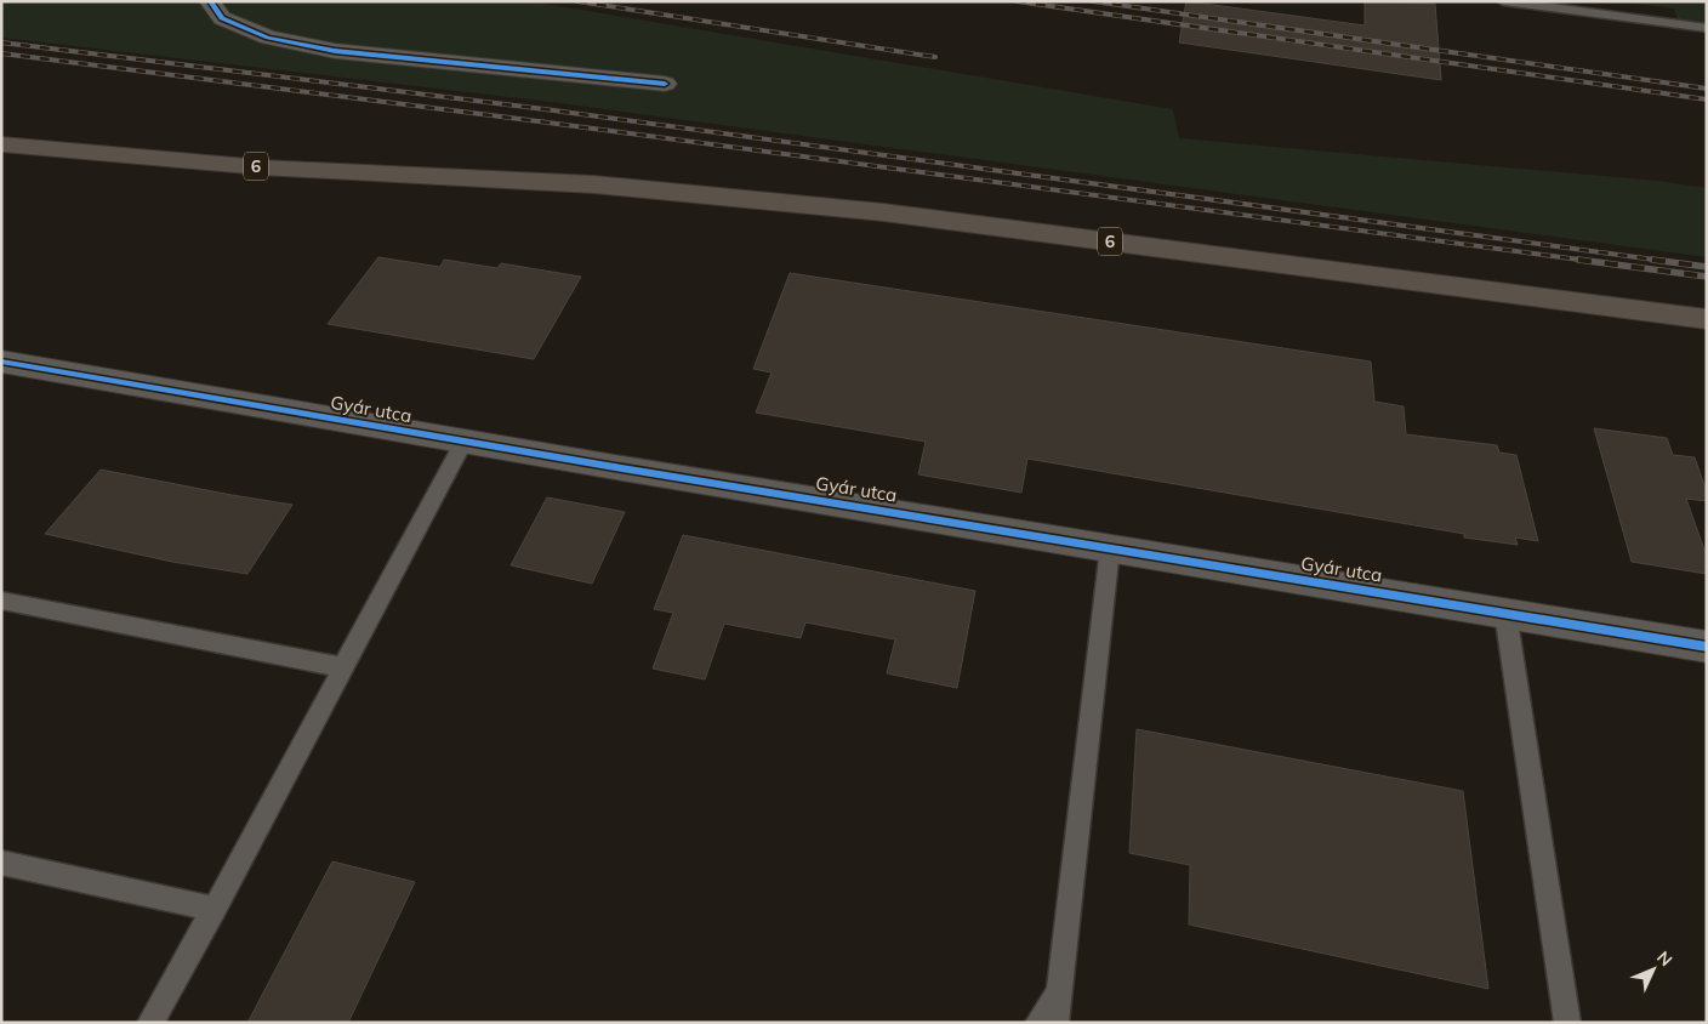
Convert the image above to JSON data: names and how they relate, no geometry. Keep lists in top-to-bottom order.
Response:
{
  "streets": {
    "main road": ["6"],
    "street": ["Gyár utca"]
  },
  "north": "top right"
}
